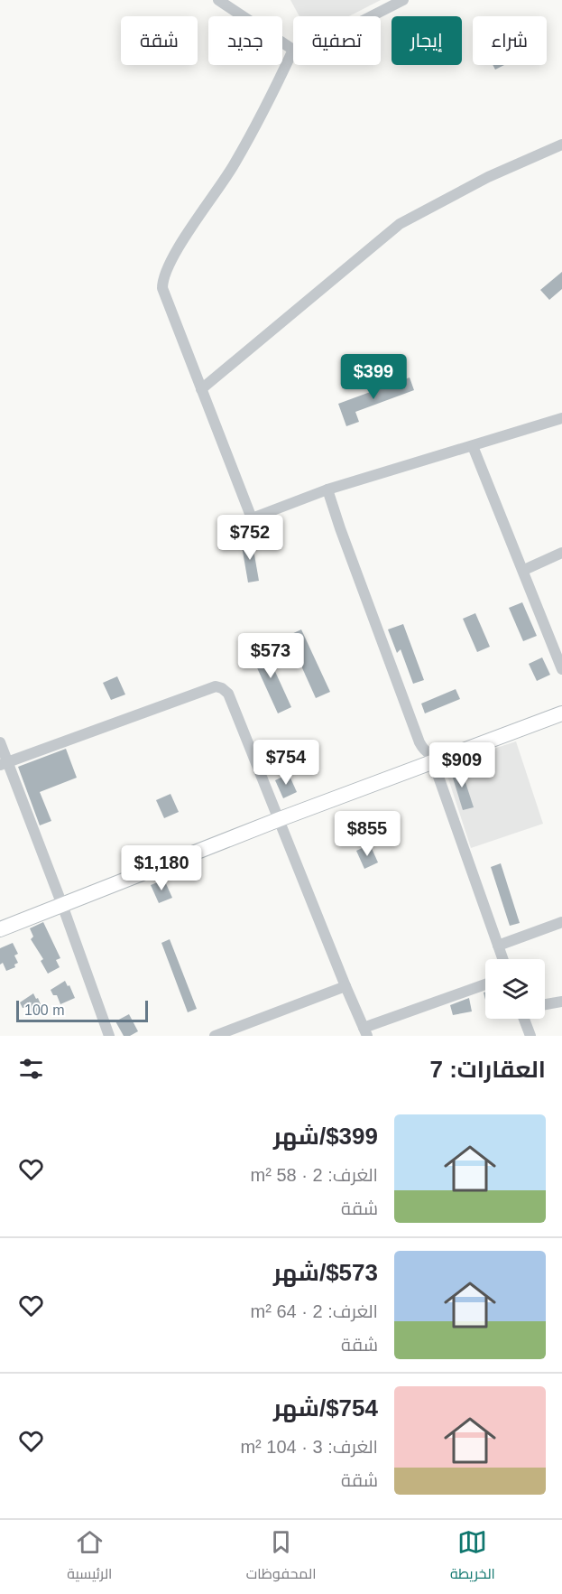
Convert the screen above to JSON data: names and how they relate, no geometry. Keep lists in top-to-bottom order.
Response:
{
  "scale_bar": "100 m",
  "page": {
    "chip": [
      "شراء",
      "إيجار",
      "تصفية",
      "جديد",
      "شقة"
    ],
    "price": [
      "$399",
      "$752",
      "$573",
      "$754",
      "$909",
      "$855",
      "$1,180"
    ],
    "scale": "100 m",
    "heading": "العقارات: 7",
    "list": [
      {
        "name": "$399/شهر",
        "note": "الغرف: 2 · 58 m² · شقة"
      },
      {
        "name": "$573/شهر",
        "note": "الغرف: 2 · 64 m² · شقة"
      },
      {
        "name": "$754/شهر",
        "note": "الغرف: 3 · 104 m² · شقة"
      }
    ],
    "tabs": ["الخريطة", "المحفوظات", "الرئيسية"]
  }
}
